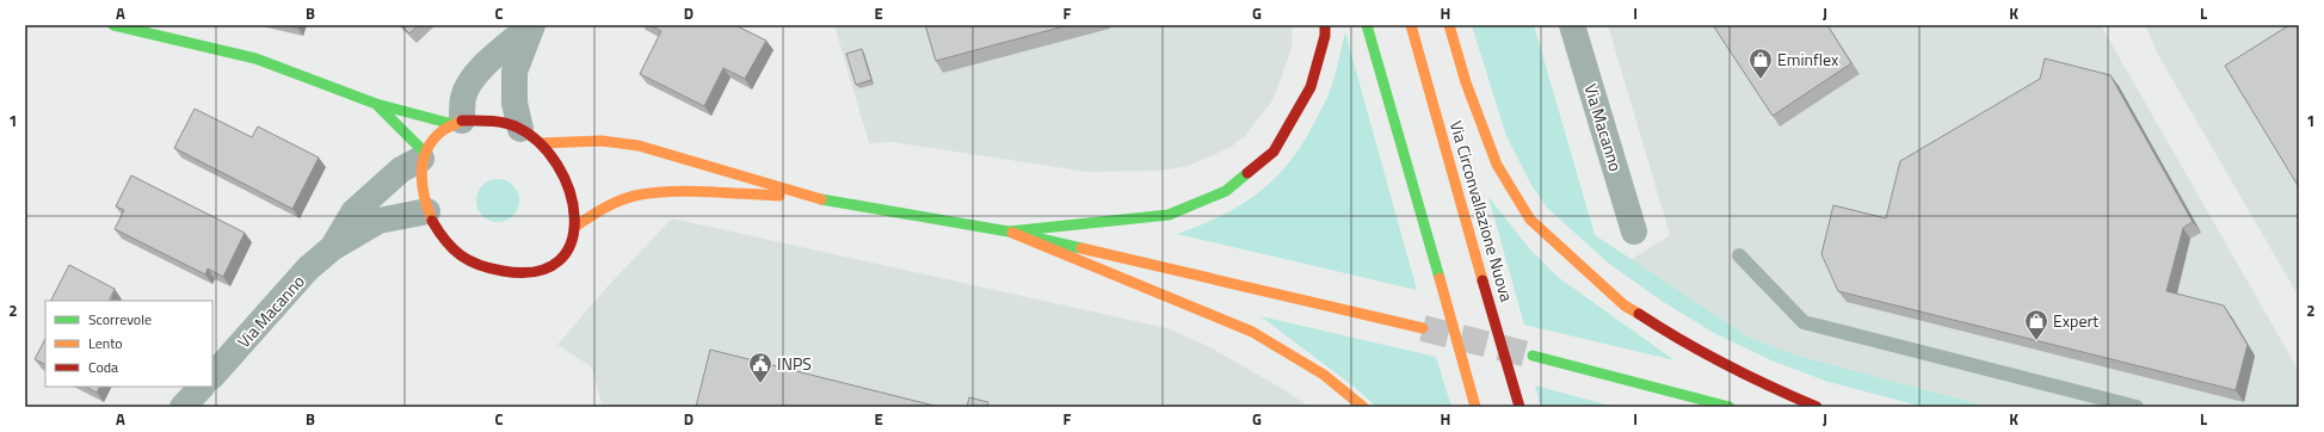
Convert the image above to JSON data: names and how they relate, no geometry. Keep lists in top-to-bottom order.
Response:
{
  "streets": {
    "street": ["Via Macanno", "Via Circonvallazione Nuova"]
  },
  "places": {
    "shop": ["Eminflex", "Expert"],
    "public building": ["INPS"]
  },
  "legend": ["Scorrevole", "Lento", "Coda"],
  "grid": {
    "columns": [
      "A",
      "B",
      "C",
      "D",
      "E",
      "F",
      "G",
      "H",
      "I",
      "J",
      "K",
      "L"
    ],
    "rows": ["1", "2"]
  }
}
